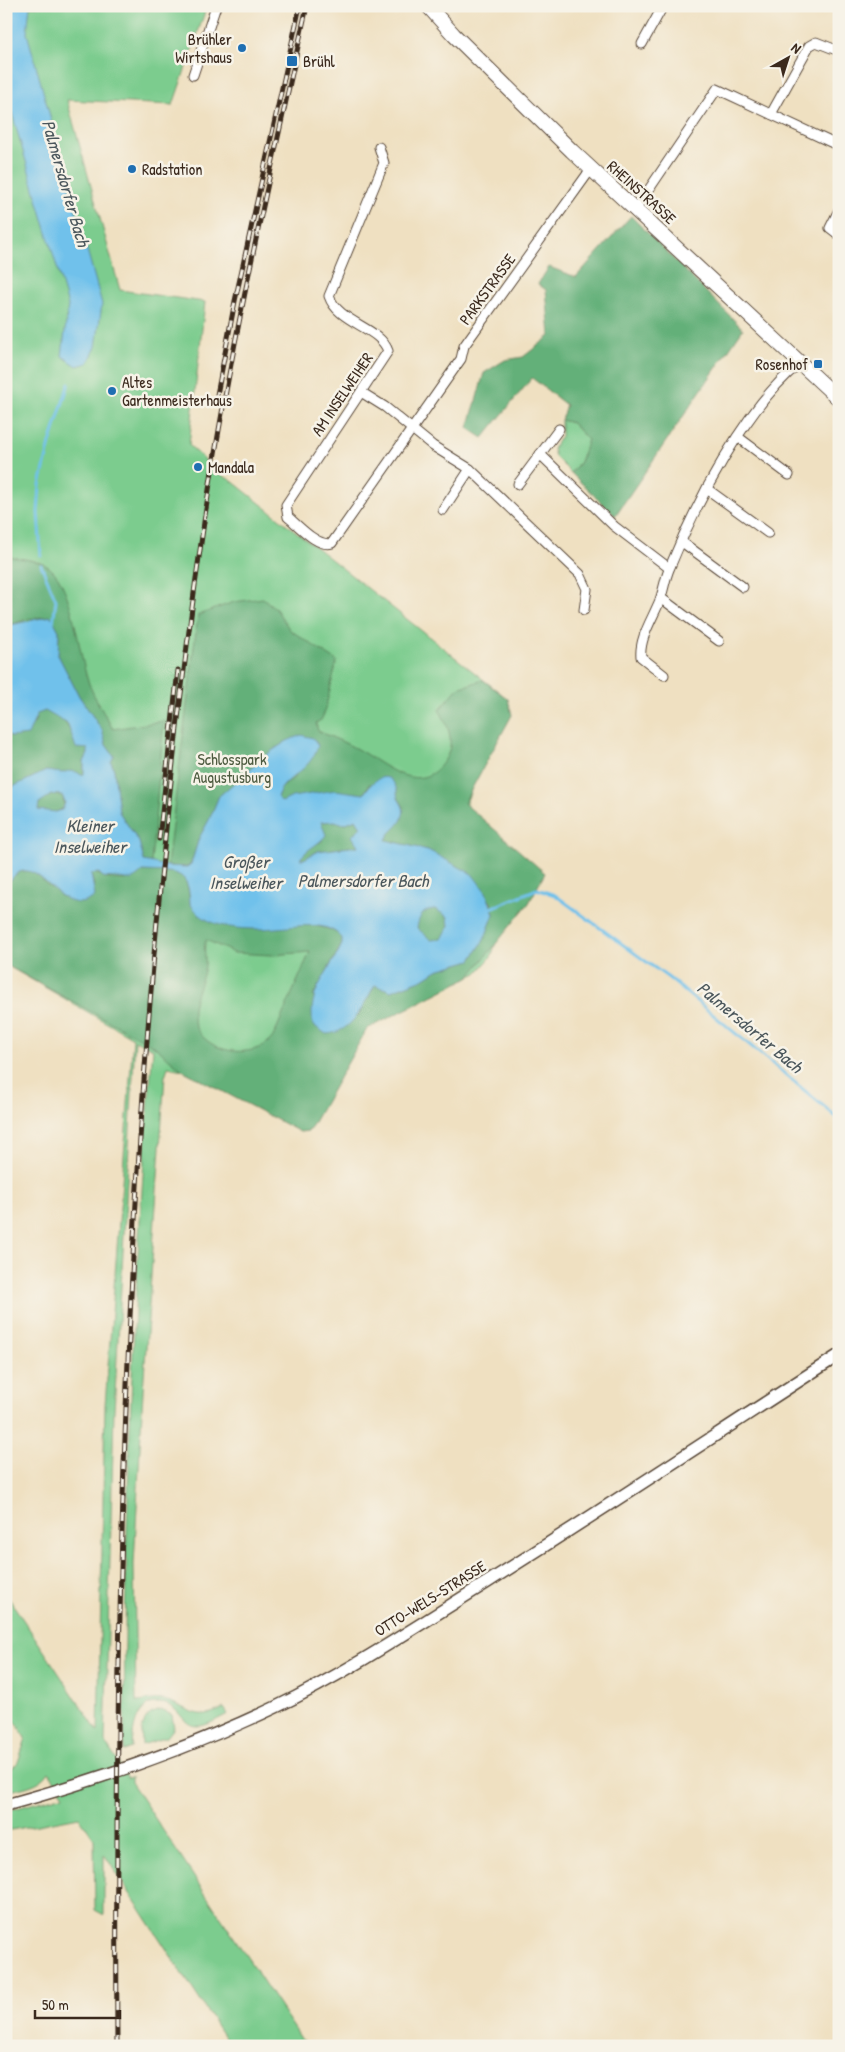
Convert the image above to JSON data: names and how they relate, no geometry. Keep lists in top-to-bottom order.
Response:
{
  "streets": {
    "main road": ["RHEINSTRASSE"],
    "street": ["PARKSTRASSE", "AM INSELWEIHER", "OTTO-WELS-STRASSE"]
  },
  "crossings": [
    ["RHEINSTRASSE", "PARKSTRASSE"],
    ["PARKSTRASSE", "AM INSELWEIHER"]
  ],
  "water": ["Palmersdorfer Bach", "Kleiner Inselweiher", "Großer Inselweiher"],
  "parks": ["Schlosspark Augustusburg"],
  "places": {
    "other": [
      "Brühler Wirtshaus",
      "Radstation",
      "Altes Gartenmeisterhaus",
      "Mandala"
    ],
    "transit": ["Brühl", "Rosenhof"]
  },
  "scale_bar": "50 m",
  "north": "top right"
}
